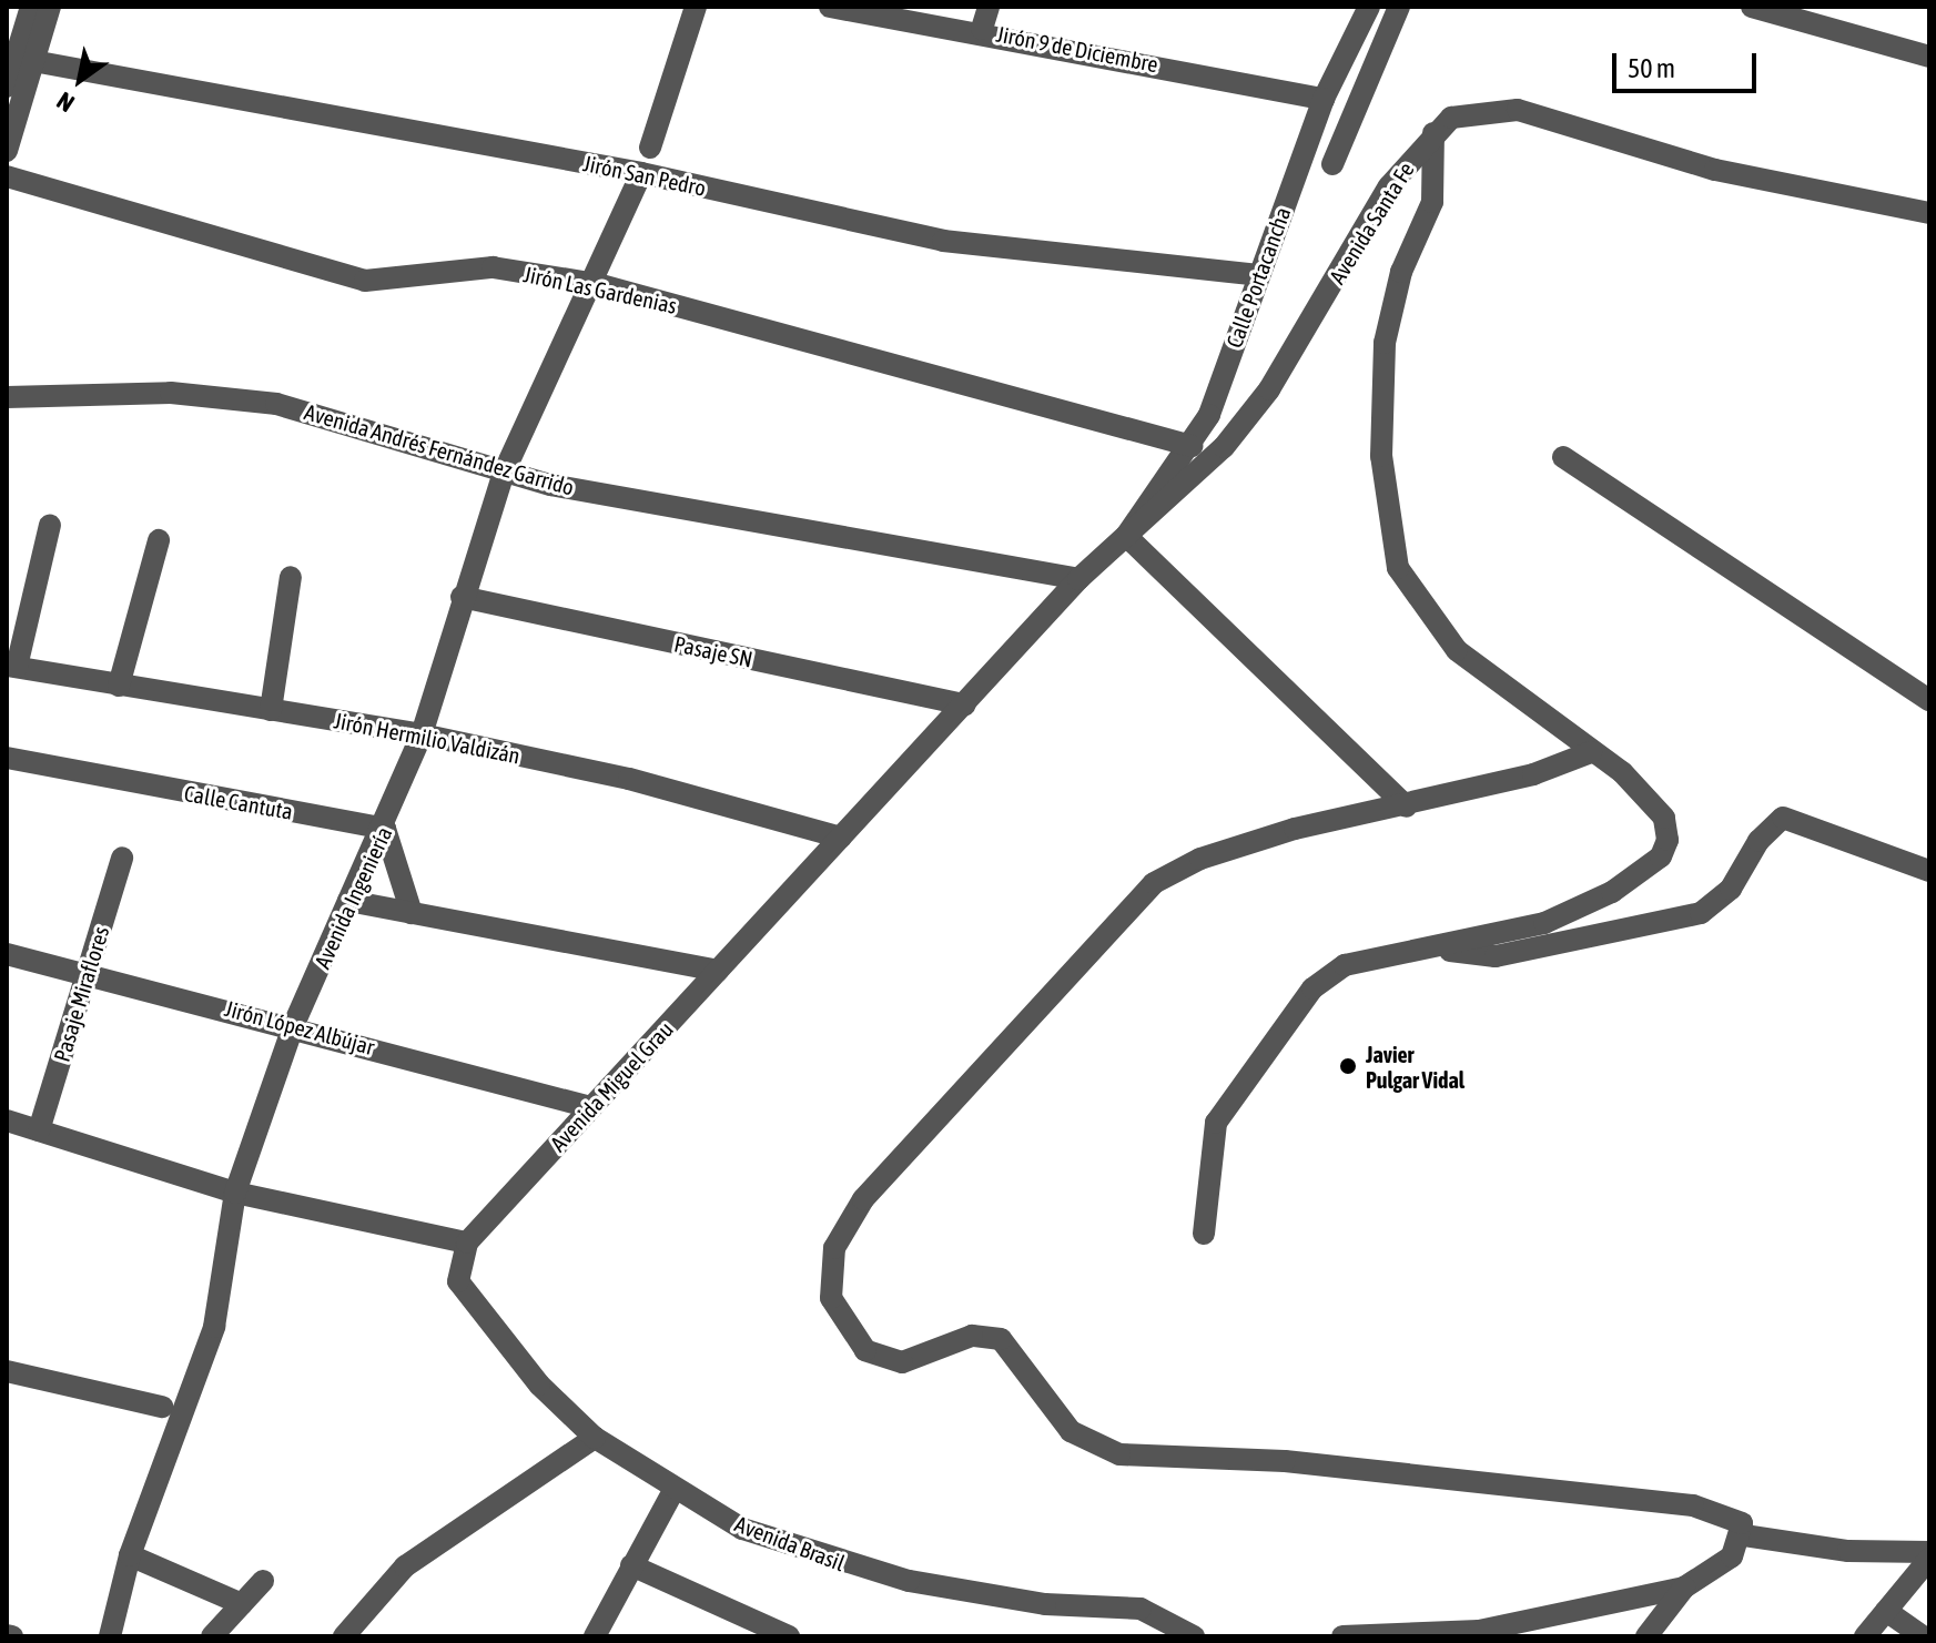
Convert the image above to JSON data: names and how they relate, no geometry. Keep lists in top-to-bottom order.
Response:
{
  "streets": {
    "street": [
      "Jirón 9 de Diciembre",
      "Jirón San Pedro",
      "Avenida Santa Fe",
      "Calle Portacancha",
      "Jirón Las Gardenias",
      "Avenida Andrés Fernández Garrido",
      "Pasaje SN",
      "Jirón Hermilio Valdizán",
      "Calle Cantuta",
      "Avenida Ingeniería",
      "Pasaje Miraflores",
      "Jirón López Albújar",
      "Avenida Miguel Grau",
      "Avenida Brasil"
    ]
  },
  "crossings": [
    ["Jirón 9 de Diciembre", "Calle Portacancha"],
    ["Jirón San Pedro", "Calle Portacancha"],
    ["Jirón San Pedro", "Avenida Ingeniería"],
    ["Avenida Santa Fe", "Calle Portacancha"],
    ["Avenida Santa Fe", "Avenida Andrés Fernández Garrido"],
    ["Avenida Santa Fe", "Avenida Miguel Grau"],
    ["Calle Portacancha", "Jirón Las Gardenias"],
    ["Jirón Las Gardenias", "Avenida Ingeniería"],
    ["Avenida Andrés Fernández Garrido", "Avenida Ingeniería"],
    ["Avenida Andrés Fernández Garrido", "Avenida Miguel Grau"],
    ["Pasaje SN", "Avenida Ingeniería"],
    ["Pasaje SN", "Avenida Miguel Grau"],
    ["Jirón Hermilio Valdizán", "Avenida Ingeniería"],
    ["Jirón Hermilio Valdizán", "Avenida Miguel Grau"],
    ["Calle Cantuta", "Avenida Ingeniería"],
    ["Avenida Ingeniería", "Jirón López Albújar"],
    ["Pasaje Miraflores", "Jirón López Albújar"],
    ["Jirón López Albújar", "Avenida Miguel Grau"],
    ["Avenida Miguel Grau", "Avenida Brasil"]
  ],
  "places": ["Javier Pulgar Vidal"],
  "scale_bar": "50 m",
  "north": "bottom left"
}
